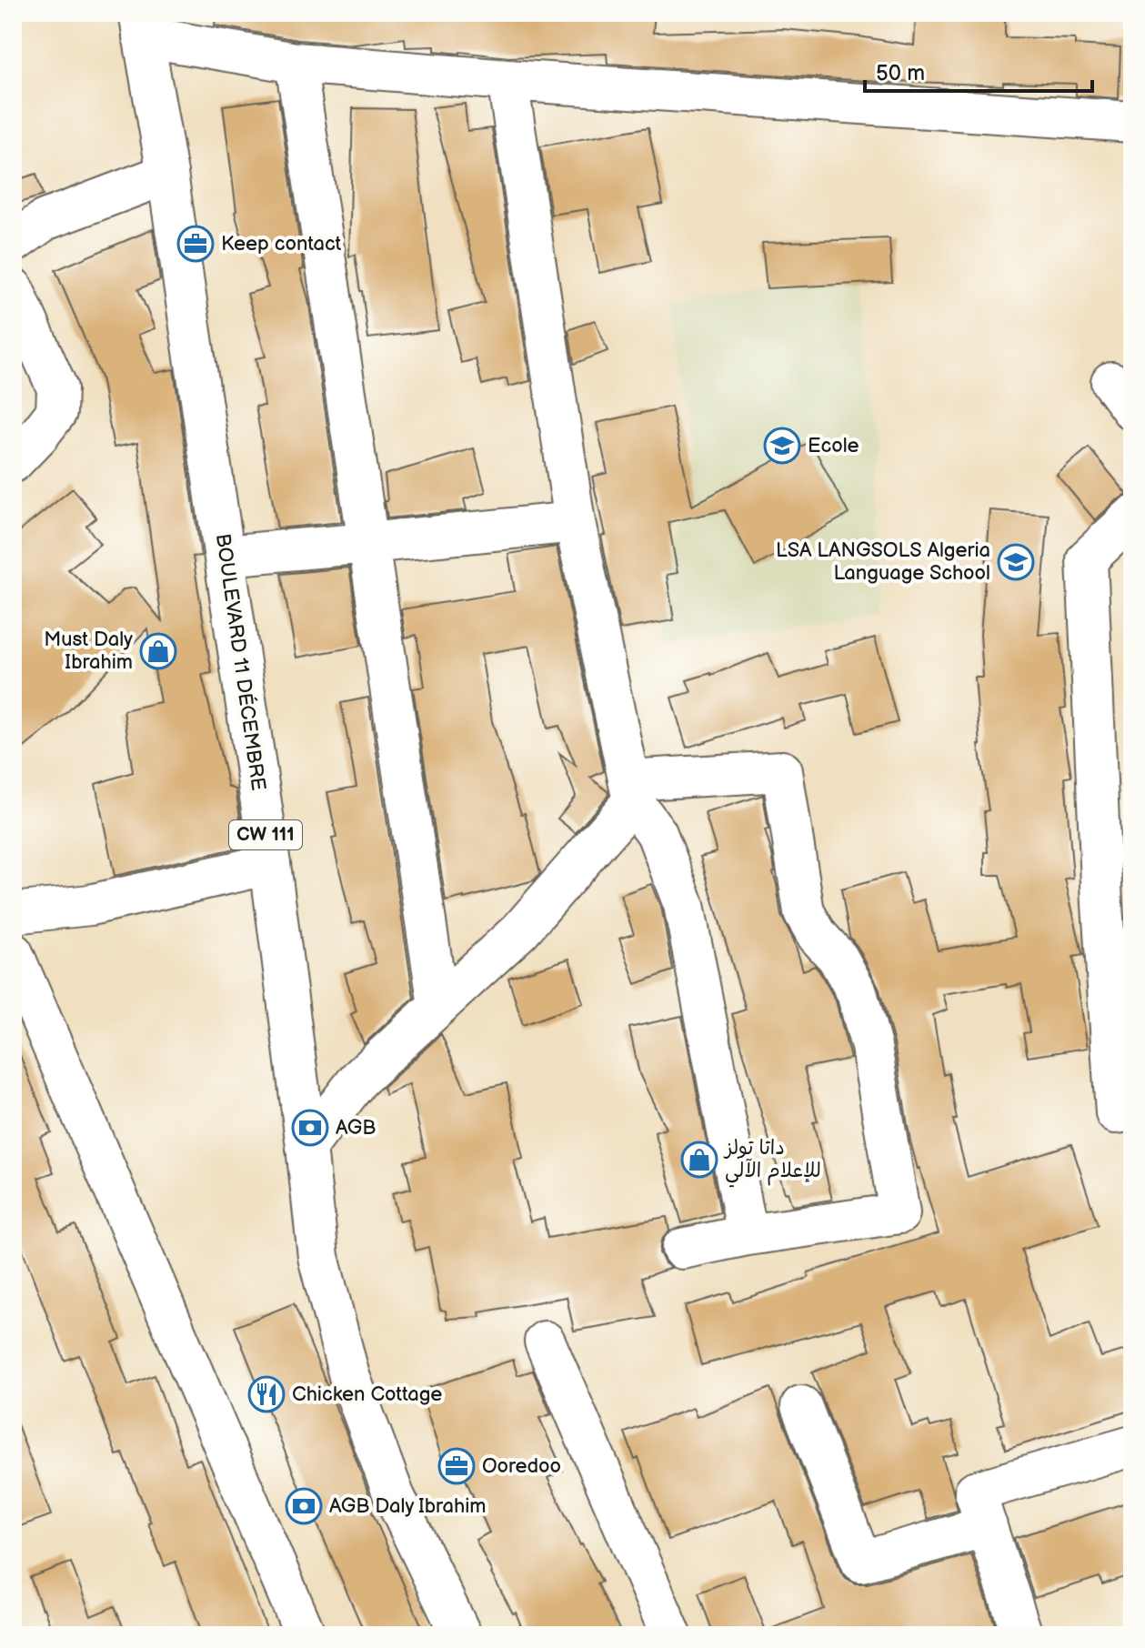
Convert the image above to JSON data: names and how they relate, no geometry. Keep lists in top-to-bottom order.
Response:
{
  "streets": {
    "street": ["BOULEVARD 11 DÉCEMBRE", "CW 111"]
  },
  "places": {
    "office": ["Keep contact", "Ooredoo"],
    "school or university": ["Ecole", "LSA LANGSOLS Algeria Language School"],
    "shop": ["Must Daly Ibrahim", "داتا تولز للإعلام الآلي"],
    "bank": ["AGB", "AGB Daly Ibrahim"],
    "restaurant": ["Chicken Cottage"]
  },
  "scale_bar": "50 m"
}
